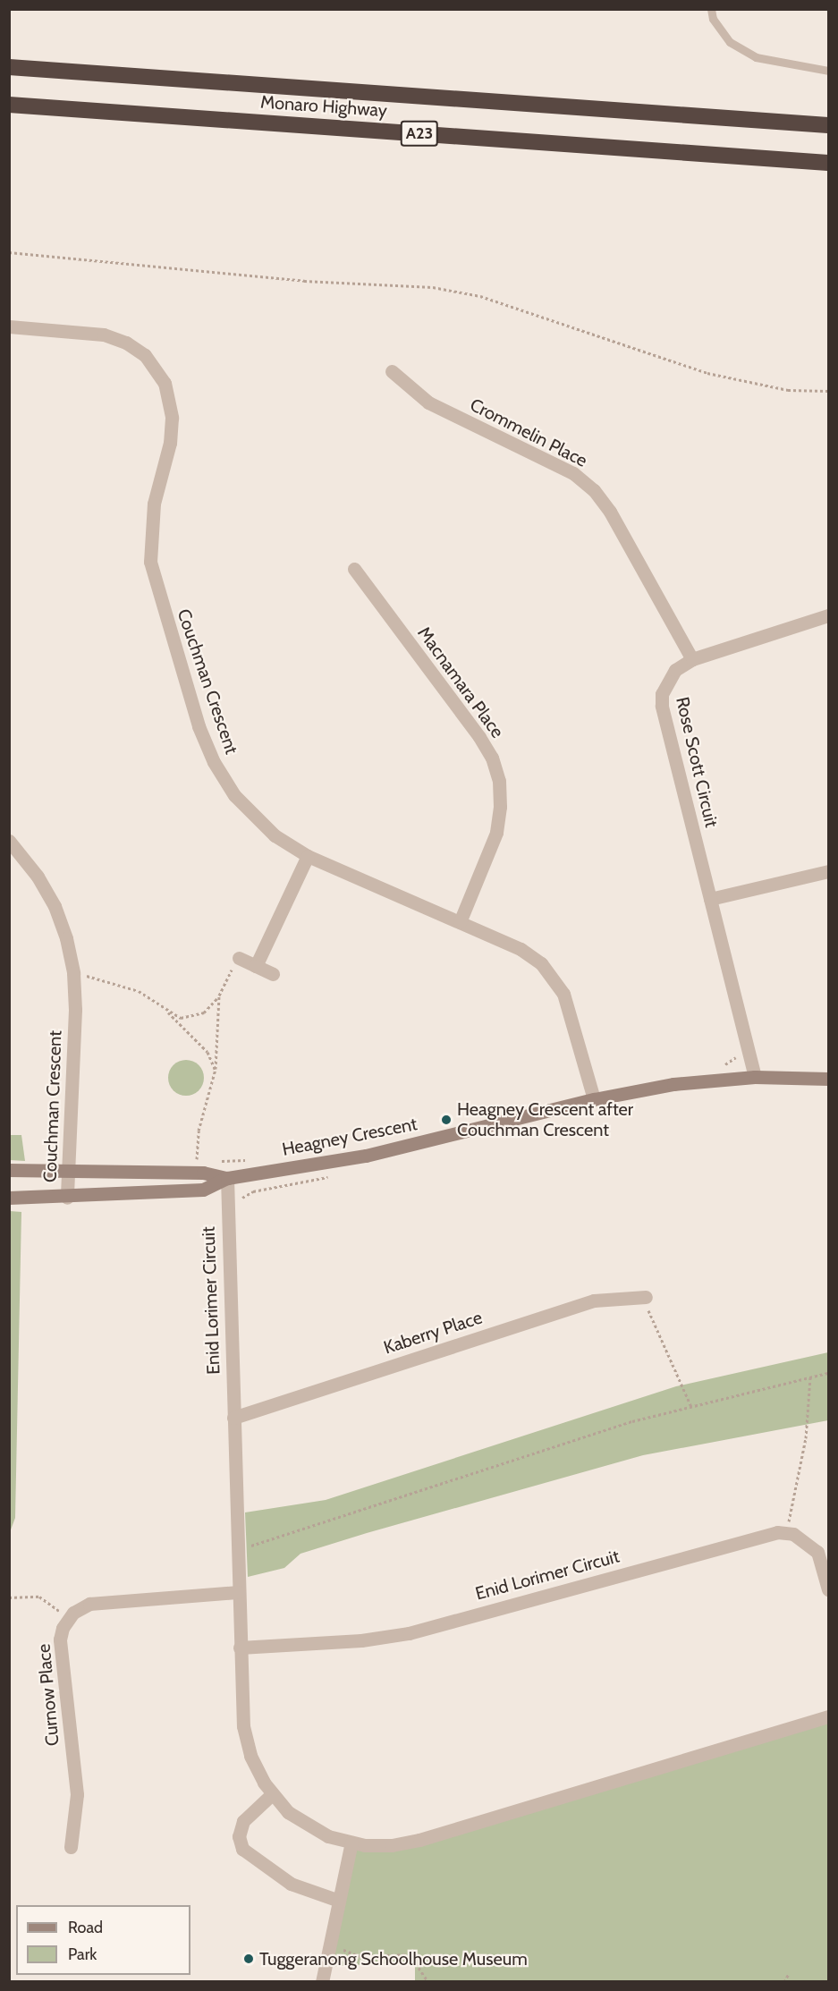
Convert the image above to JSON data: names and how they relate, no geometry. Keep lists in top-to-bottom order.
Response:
{
  "streets": {
    "highway": ["Monaro Highway", "A23"],
    "street": [
      "Crommelin Place",
      "Couchman Crescent",
      "Macnamara Place",
      "Rose Scott Circuit",
      "Heagney Crescent",
      "Enid Lorimer Circuit",
      "Kaberry Place",
      "Curnow Place"
    ]
  },
  "crossings": [
    ["Crommelin Place", "Rose Scott Circuit"],
    ["Couchman Crescent", "Macnamara Place"],
    ["Couchman Crescent", "Heagney Crescent"],
    ["Rose Scott Circuit", "Heagney Crescent"],
    ["Heagney Crescent", "Enid Lorimer Circuit"],
    ["Enid Lorimer Circuit", "Kaberry Place"]
  ],
  "places": ["Heagney Crescent after Couchman Crescent", "Tuggeranong Schoolhouse Museum"],
  "legend": ["Road", "Park"]
}
